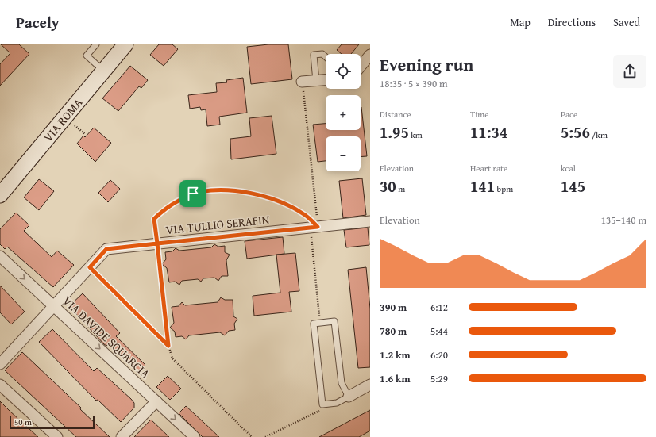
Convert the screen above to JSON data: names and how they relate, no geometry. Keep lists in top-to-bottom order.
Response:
{
  "streets": {
    "main road": ["VIA ROMA"],
    "street": ["VIA TULLIO SERAFIN", "VIA DAVIDE SQUARCIA"]
  },
  "crossings": [
    ["VIA TULLIO SERAFIN", "VIA DAVIDE SQUARCIA"]
  ],
  "one_way": ["VIA DAVIDE SQUARCIA"],
  "scale_bar": "50 m",
  "page": {
    "header": "Pacely",
    "nav": ["Map", "Directions", "Saved"],
    "heading": ["Evening run", "18:35 · 5 × 390 m"],
    "map_buttons": ["+", "−"],
    "stats": [
      ["Distance", "1.95 km"],
      ["Time", "11:34"],
      ["Pace", "5:56 /km"],
      ["Elevation", "30 m"],
      ["Heart rate", "141 bpm"],
      ["kcal", "145"]
    ],
    "chart": ["Elevation", "135–140 m"],
    "list": [
      {
        "name": "390 m",
        "note": "6:12"
      },
      {
        "name": "780 m",
        "note": "5:44"
      },
      {
        "name": "1.2 km",
        "note": "6:20"
      },
      {
        "name": "1.6 km",
        "note": "5:29"
      }
    ],
    "scale": "50 m"
  }
}
